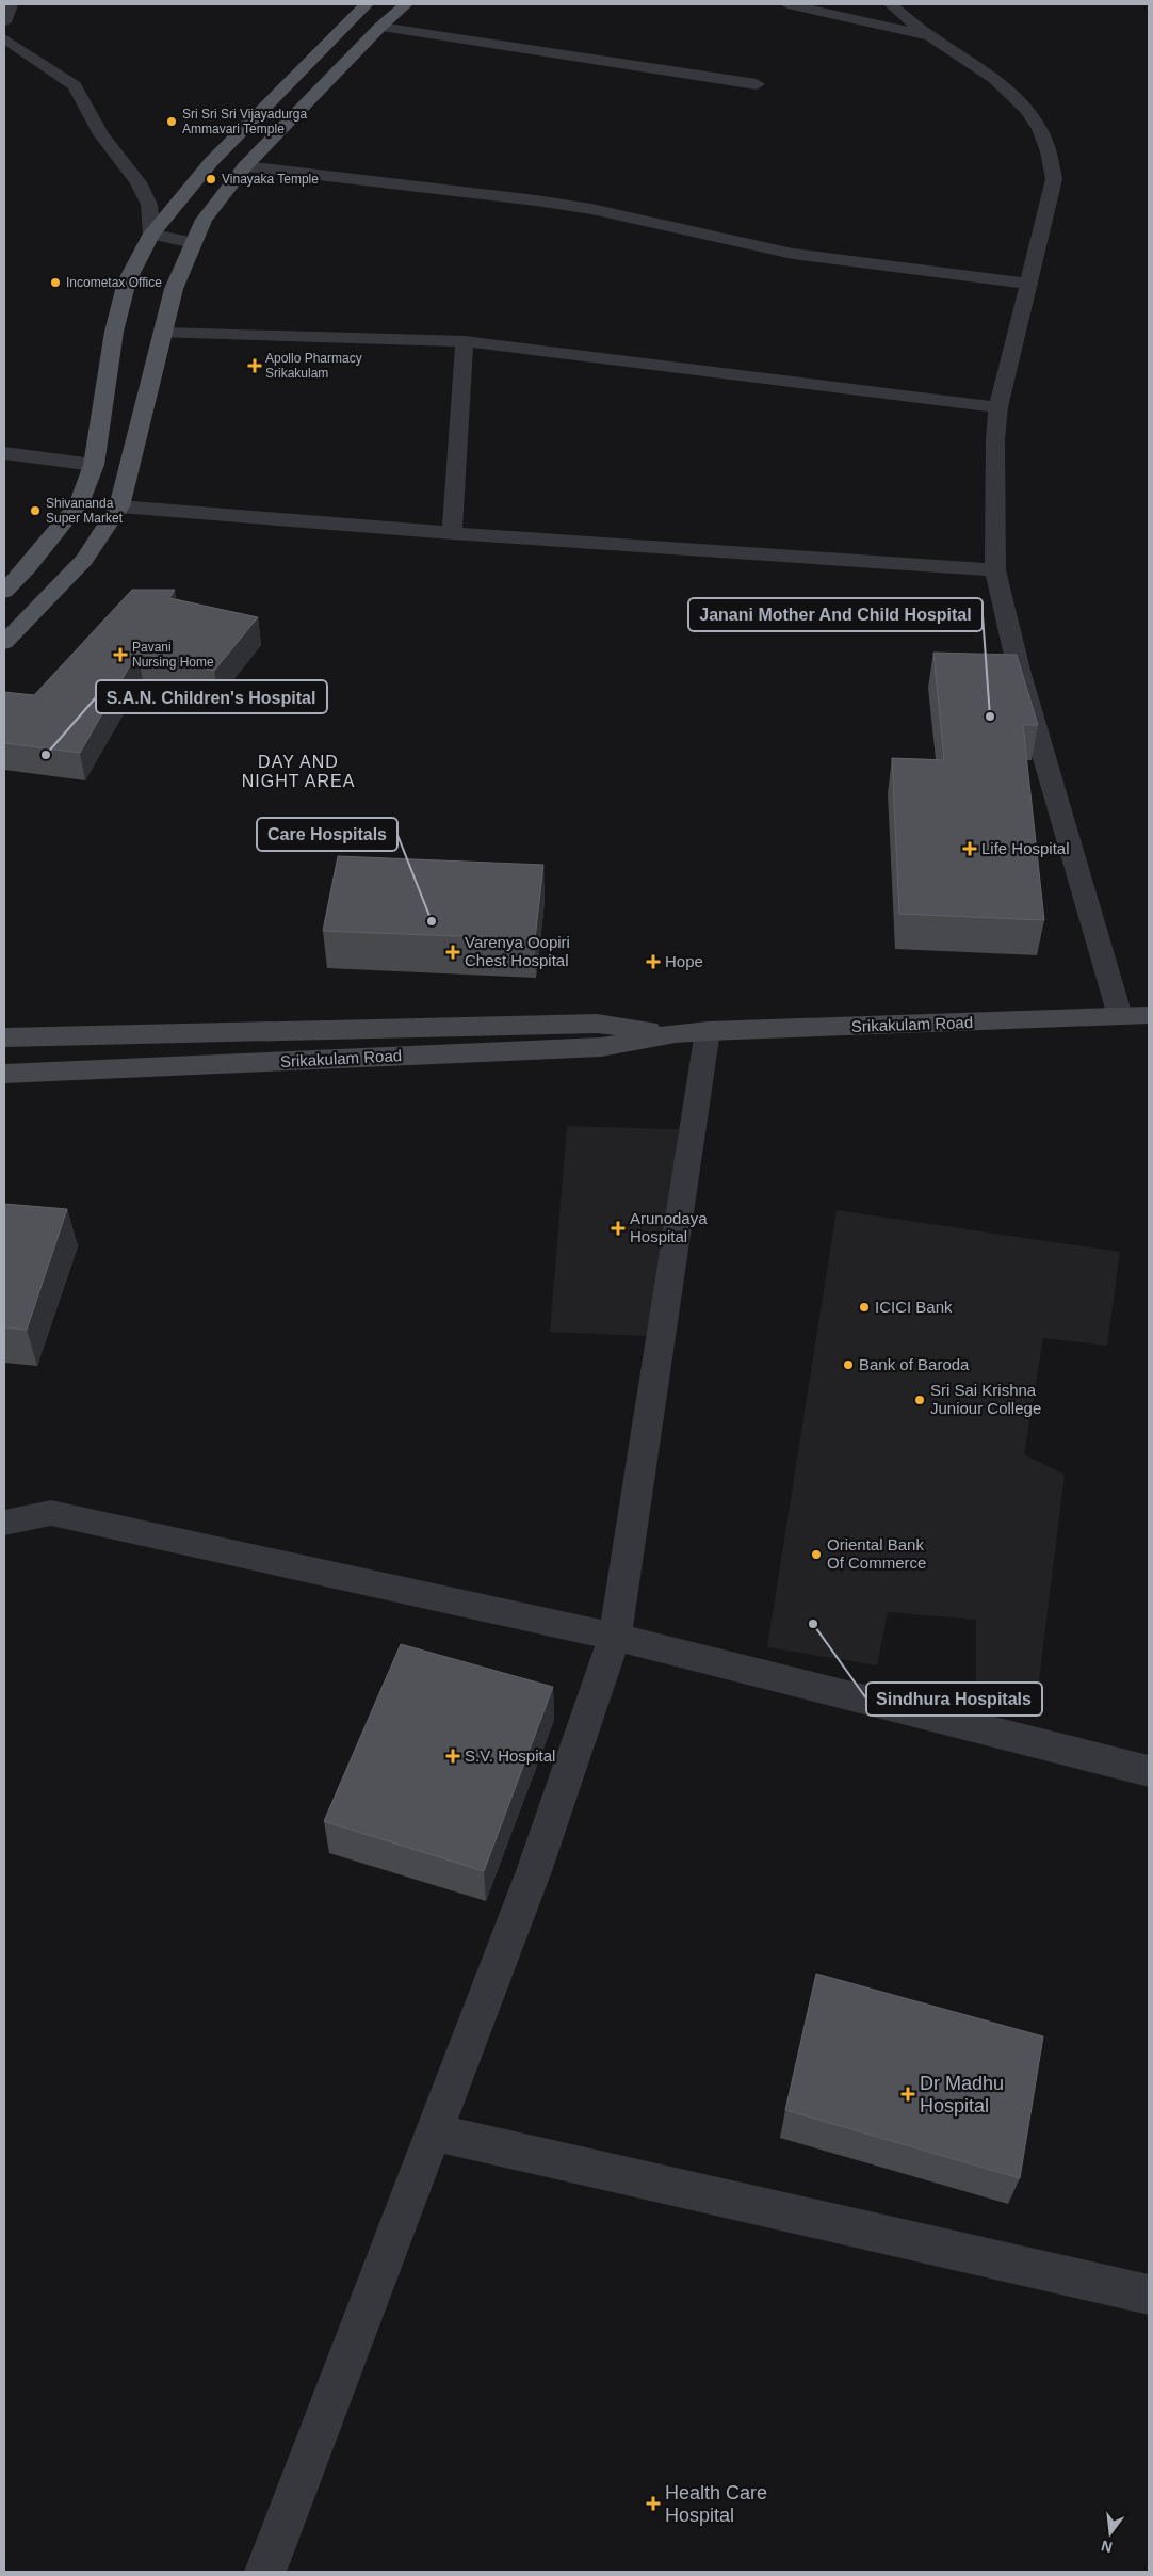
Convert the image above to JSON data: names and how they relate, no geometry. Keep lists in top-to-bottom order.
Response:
{
  "streets": {
    "main road": ["Srikakulam Road"]
  },
  "districts": ["DAY AND NIGHT AREA"],
  "places": {
    "other": [
      "Sri Sri Sri Vijayadurga Ammavari Temple",
      "Vinayaka Temple",
      "Incometax Office",
      "Shivananda Super Market",
      "Janani Mother And Child Hospital",
      "S.A.N. Children's Hospital",
      "Care Hospitals",
      "ICICI Bank",
      "Bank of Baroda",
      "Sri Sai Krishna Juniour College",
      "Oriental Bank Of Commerce",
      "Sindhura Hospitals"
    ],
    "health": [
      "Apollo Pharmacy Srikakulam",
      "Pavani Nursing Home",
      "Life Hospital",
      "Varenya Oopiri Chest Hospital",
      "Hope",
      "Arunodaya Hospital",
      "S.V. Hospital",
      "Dr Madhu Hospital",
      "Health Care Hospital"
    ]
  },
  "north": "bottom"
}
